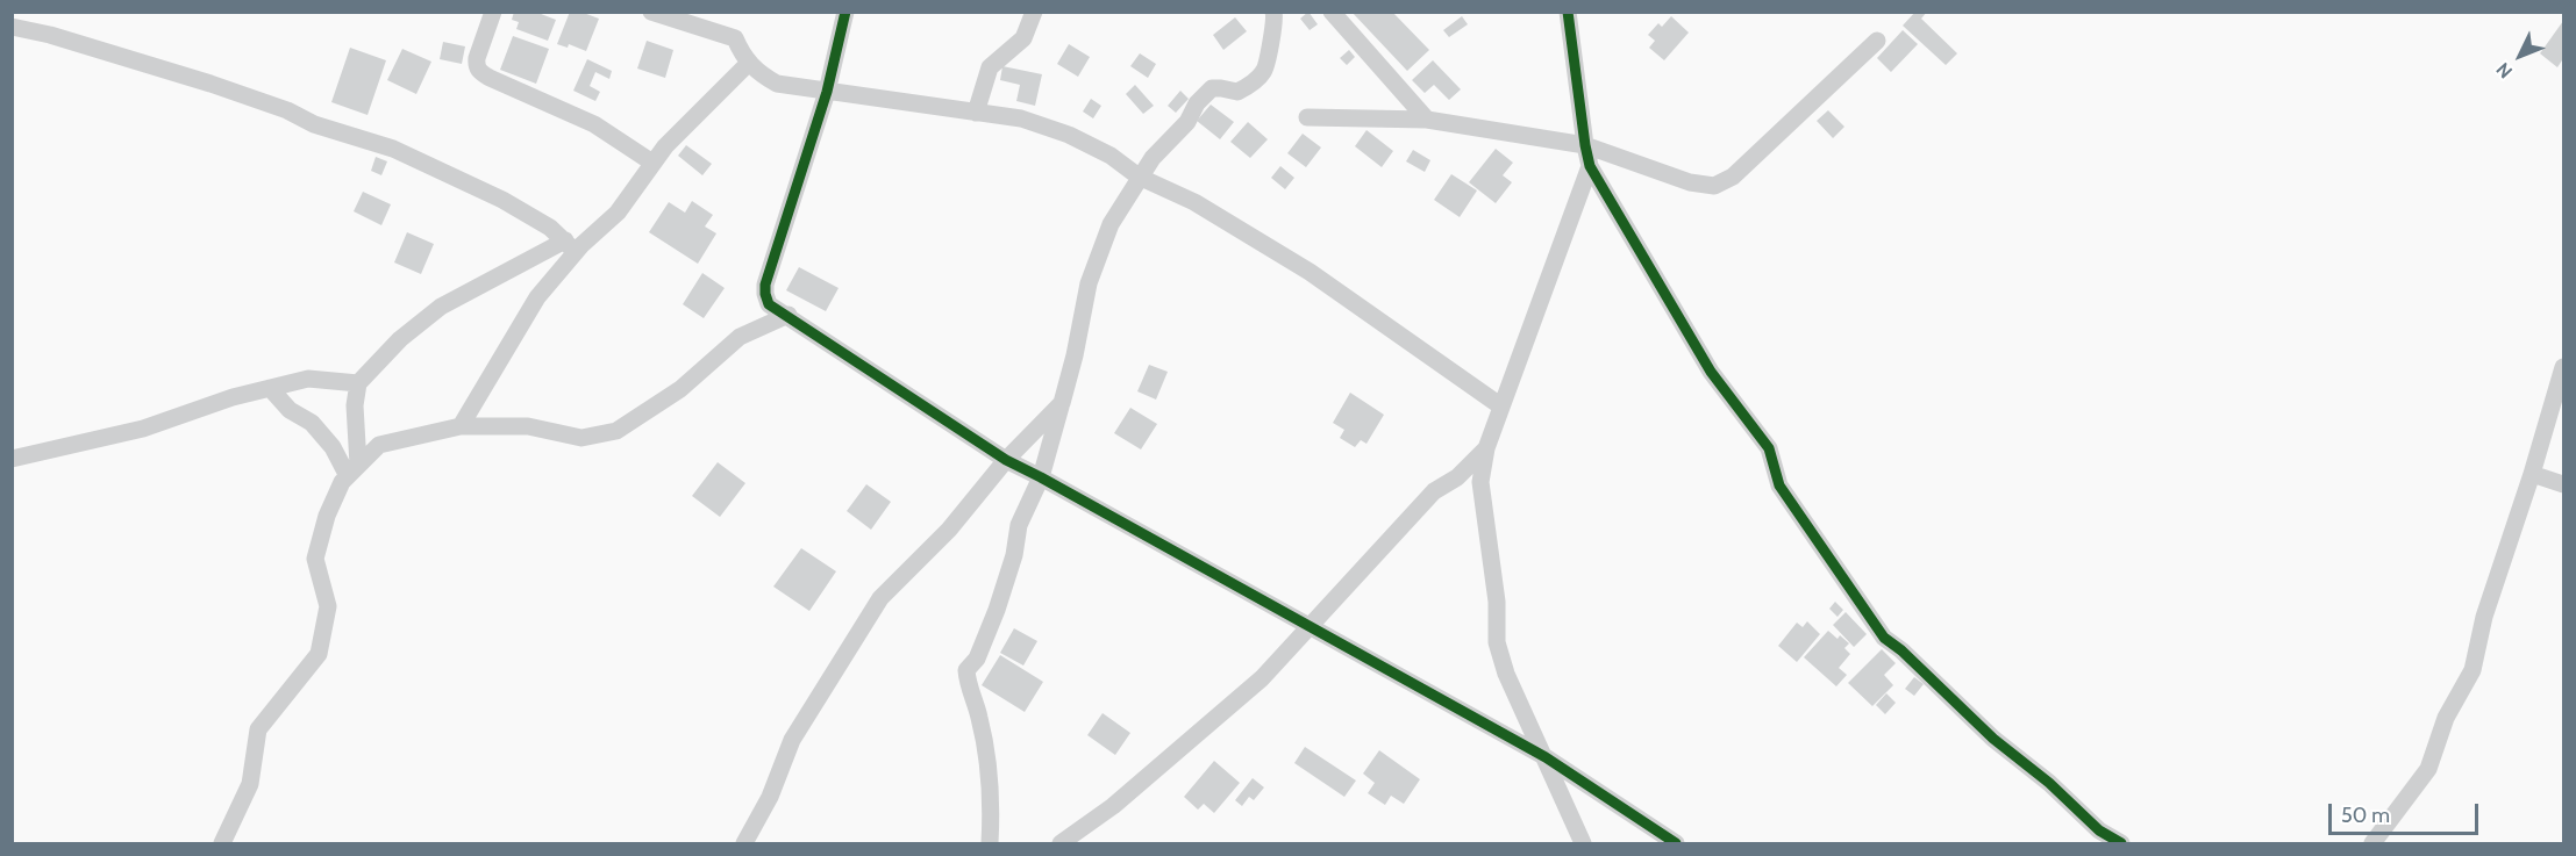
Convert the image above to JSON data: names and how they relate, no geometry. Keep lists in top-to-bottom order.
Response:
{
  "scale_bar": "50 m",
  "north": "bottom left"
}
